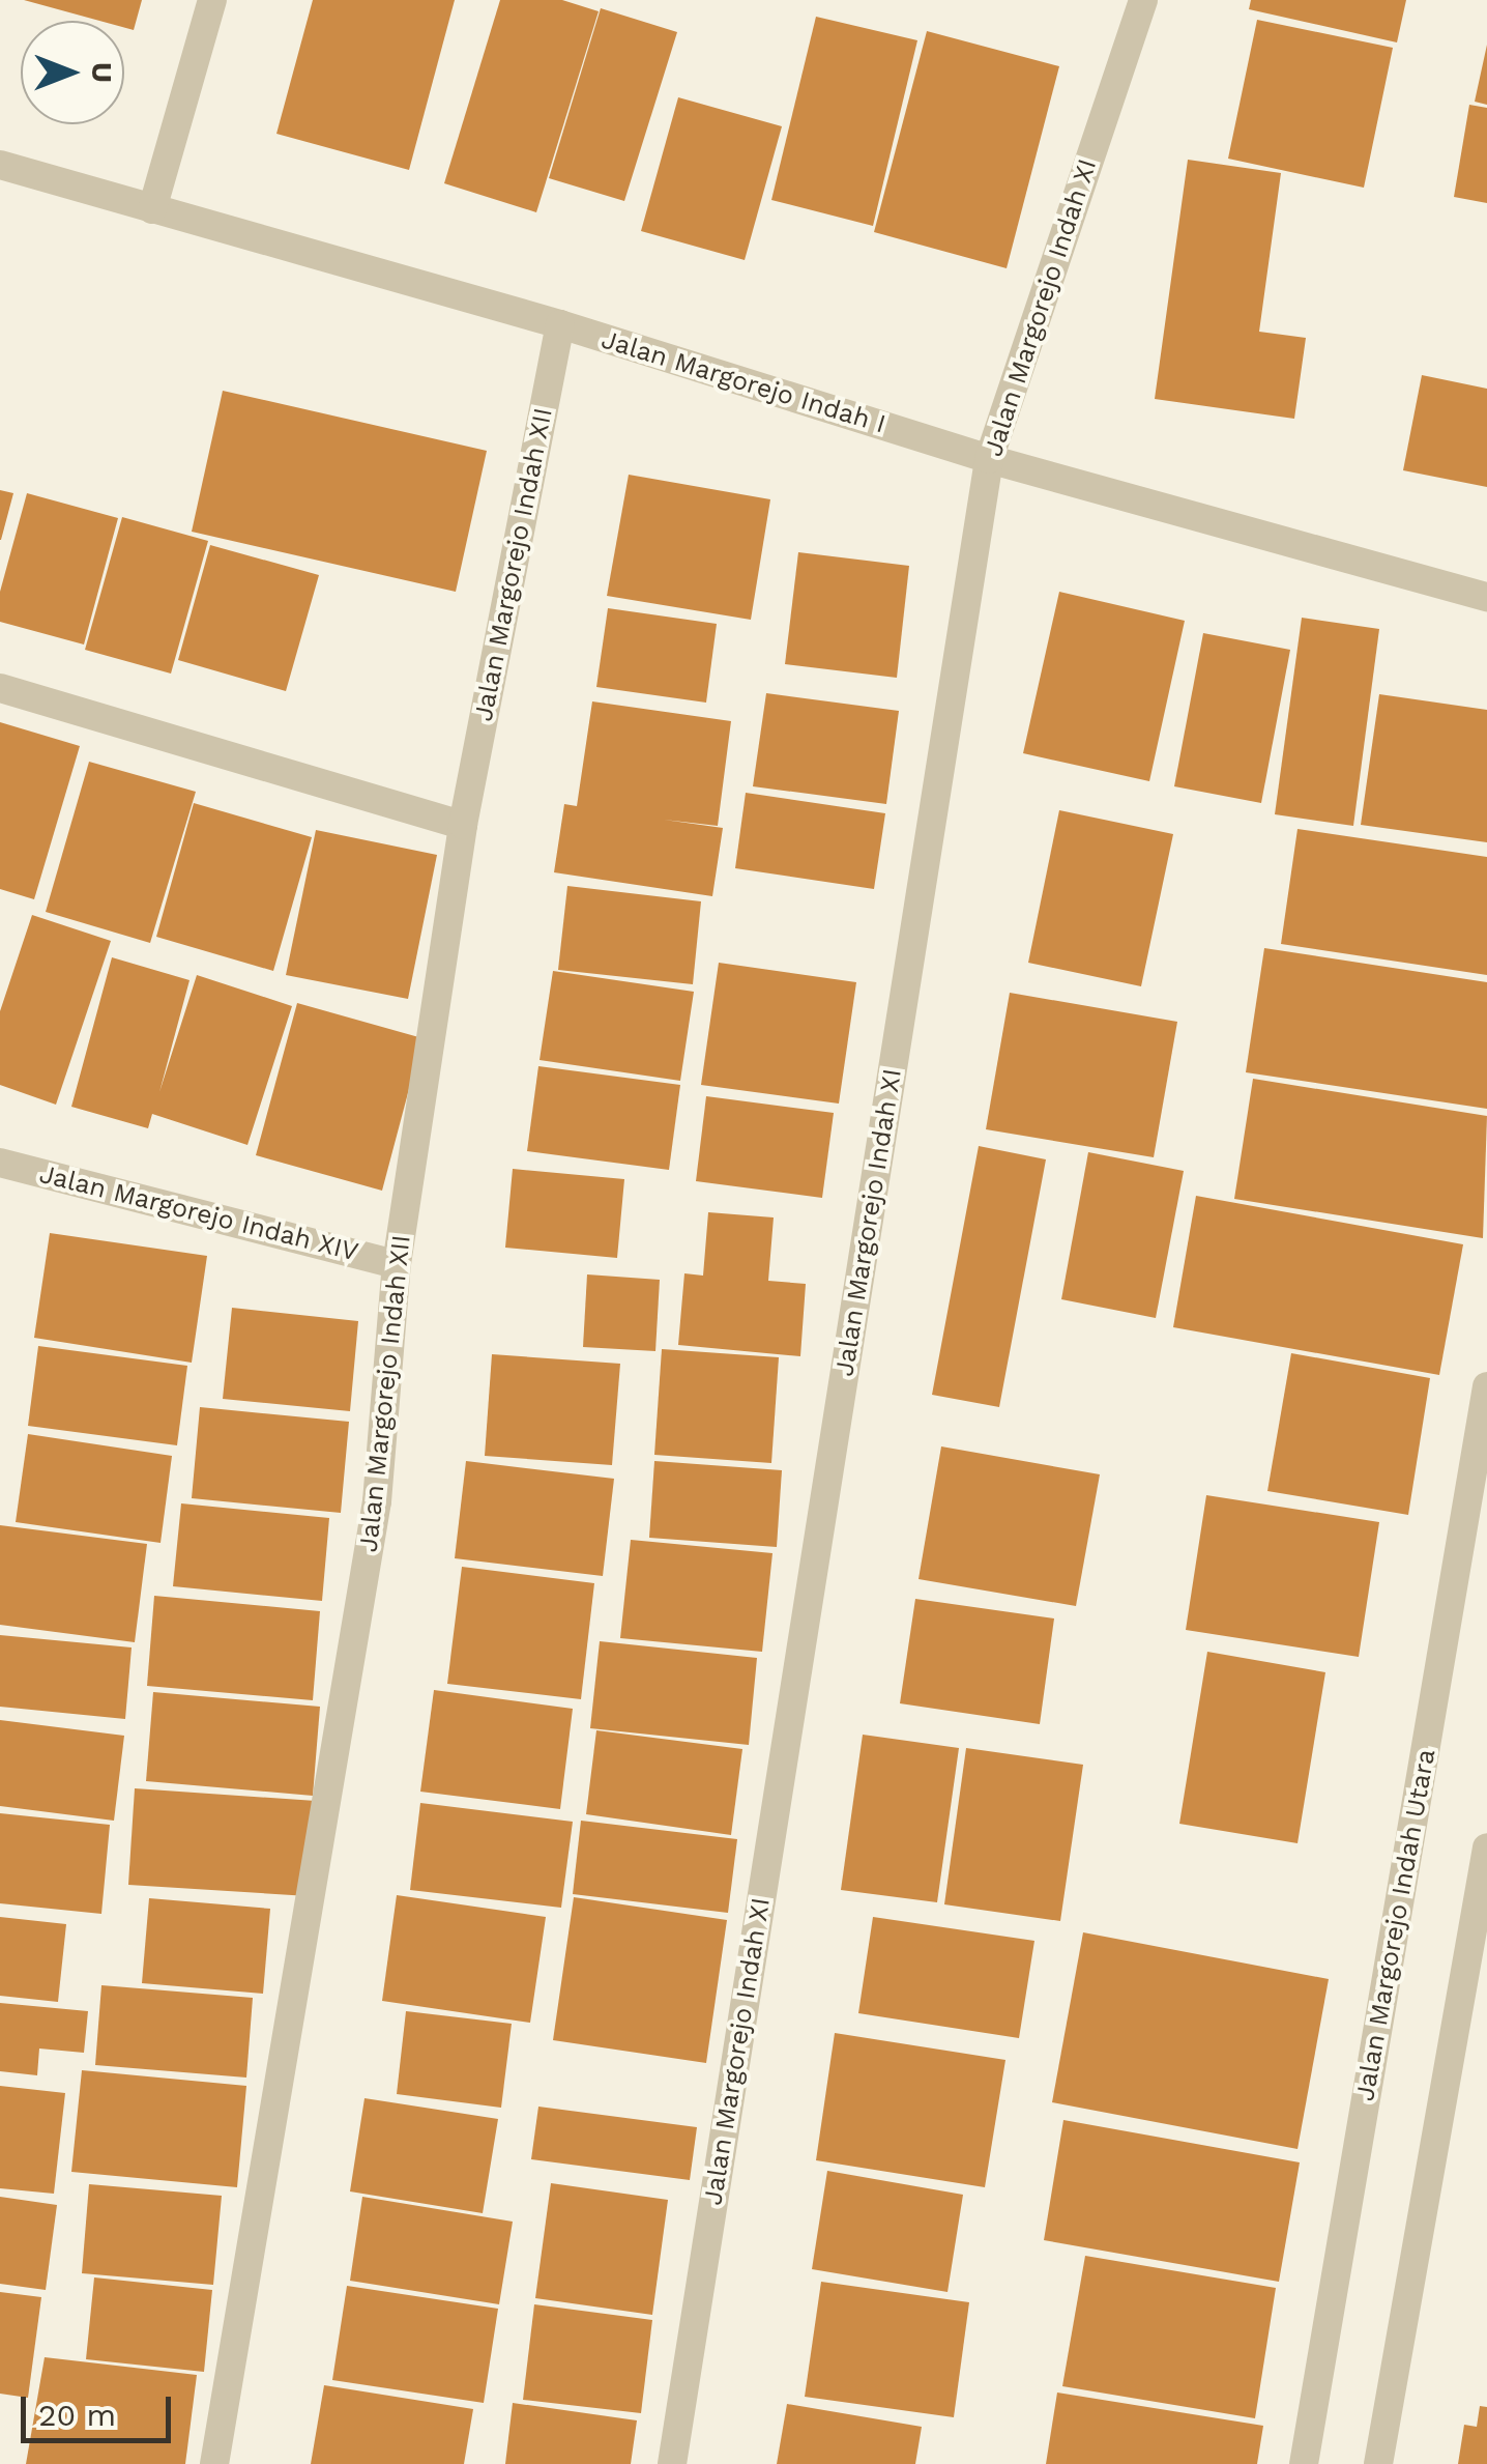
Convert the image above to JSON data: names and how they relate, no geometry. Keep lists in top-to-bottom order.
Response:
{
  "streets": {
    "street": [
      "Jalan Margorejo Indah XI",
      "Jalan Margorejo Indah I",
      "Jalan Margorejo Indah XII",
      "Jalan Margorejo Indah XIV",
      "Jalan Margorejo Indah Utara"
    ]
  },
  "crossings": [
    ["Jalan Margorejo Indah XI", "Jalan Margorejo Indah I"],
    ["Jalan Margorejo Indah I", "Jalan Margorejo Indah XII"],
    ["Jalan Margorejo Indah XII", "Jalan Margorejo Indah XIV"]
  ],
  "scale_bar": "20 m",
  "north": "right"
}
